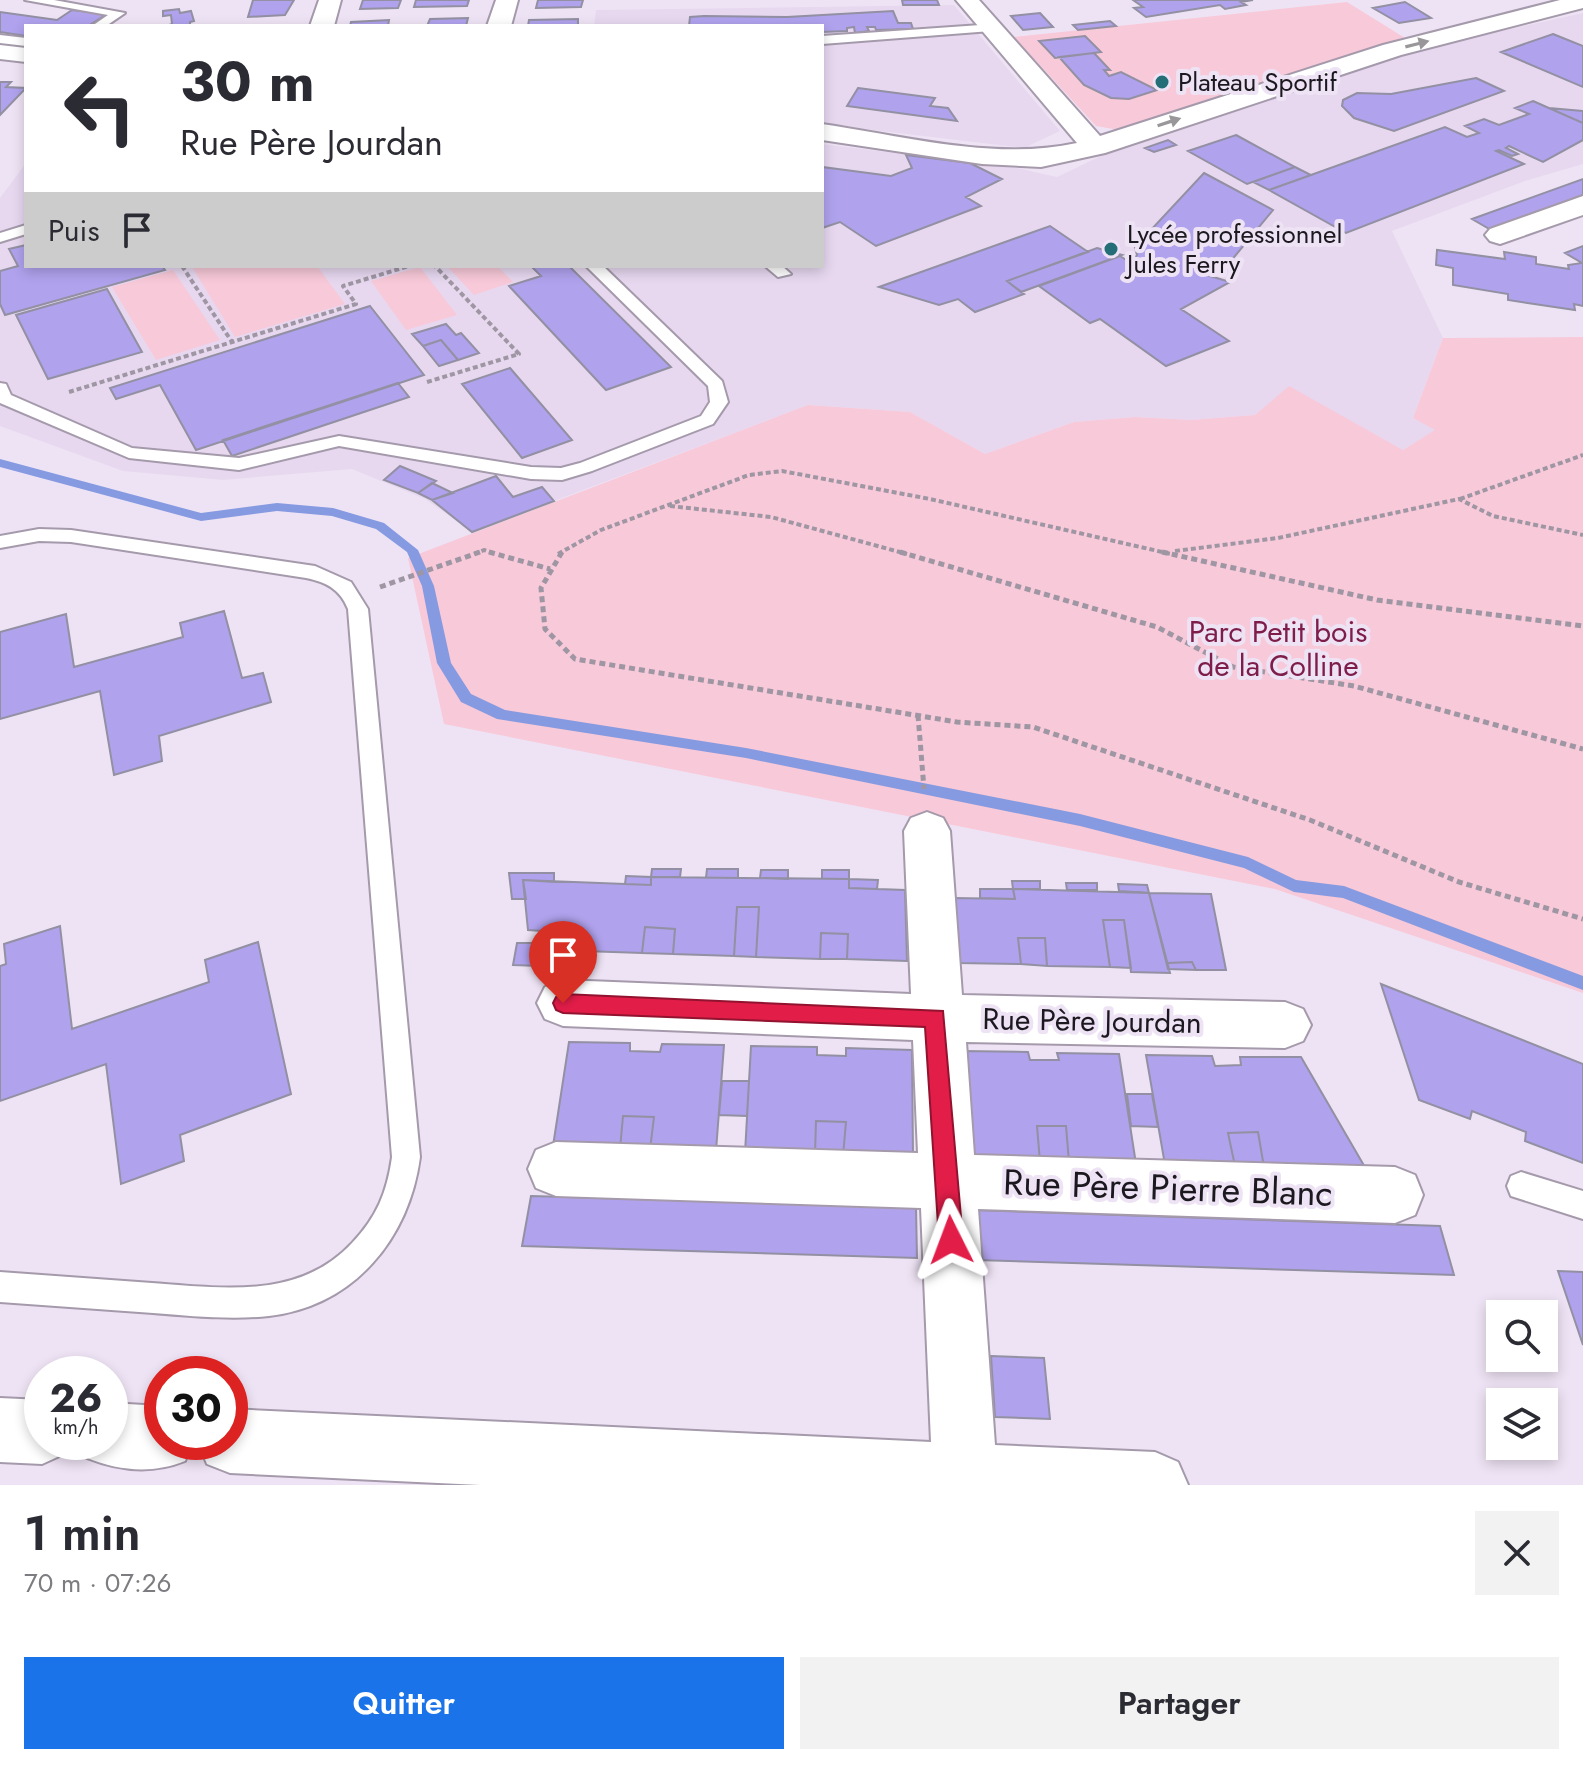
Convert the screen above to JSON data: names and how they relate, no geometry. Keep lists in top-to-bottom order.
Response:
{
  "streets": {
    "street": ["Rue Père Jourdan", "Rue Père Pierre Blanc"]
  },
  "parks": ["Parc Petit bois de la Colline"],
  "places": ["Plateau Sportif", "Lycée professionnel Jules Ferry"],
  "page": {
    "turn": ["30 m", "Rue Père Jourdan"],
    "then": "Puis",
    "speed": "26 km/h",
    "limit": "30",
    "heading": ["1 min", "70 m · 07:26"],
    "buttons": ["Quitter", "Partager"]
  }
}
